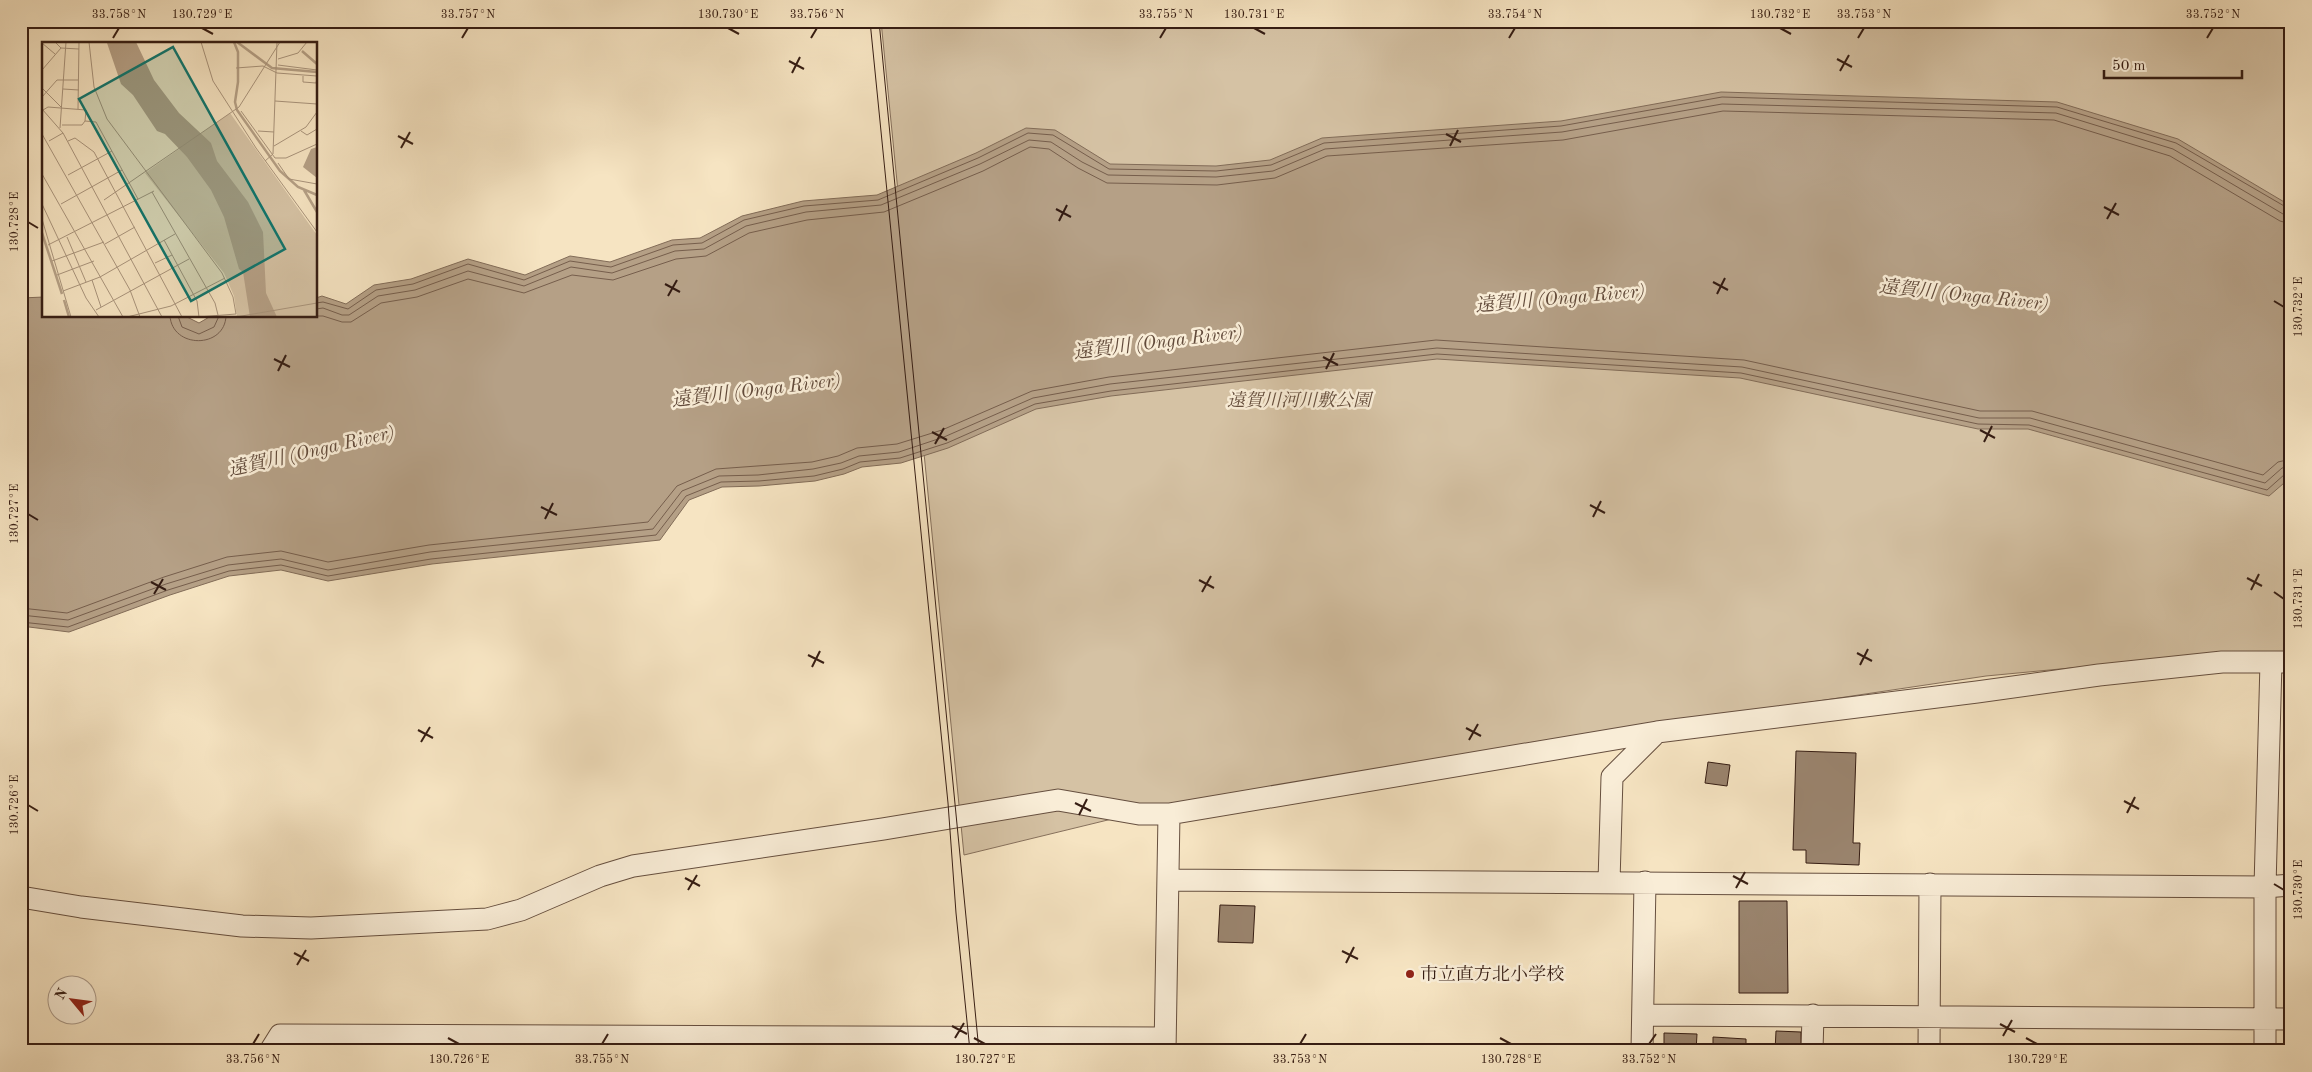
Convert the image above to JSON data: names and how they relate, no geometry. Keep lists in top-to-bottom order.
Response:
{
  "water": ["遠賀川 (Onga River)"],
  "parks": ["遠賀川河川敷公園"],
  "places": ["市立直方北小学校"],
  "scale_bar": "50 m",
  "north": "top left",
  "coordinates": [
    "33.758°N",
    "130.729°E",
    "33.757°N",
    "130.730°E",
    "33.756°N",
    "33.755°N",
    "130.731°E",
    "33.754°N",
    "130.732°E",
    "33.753°N",
    "33.752°N",
    "130.728°E",
    "130.727°E",
    "130.726°E"
  ]
}
